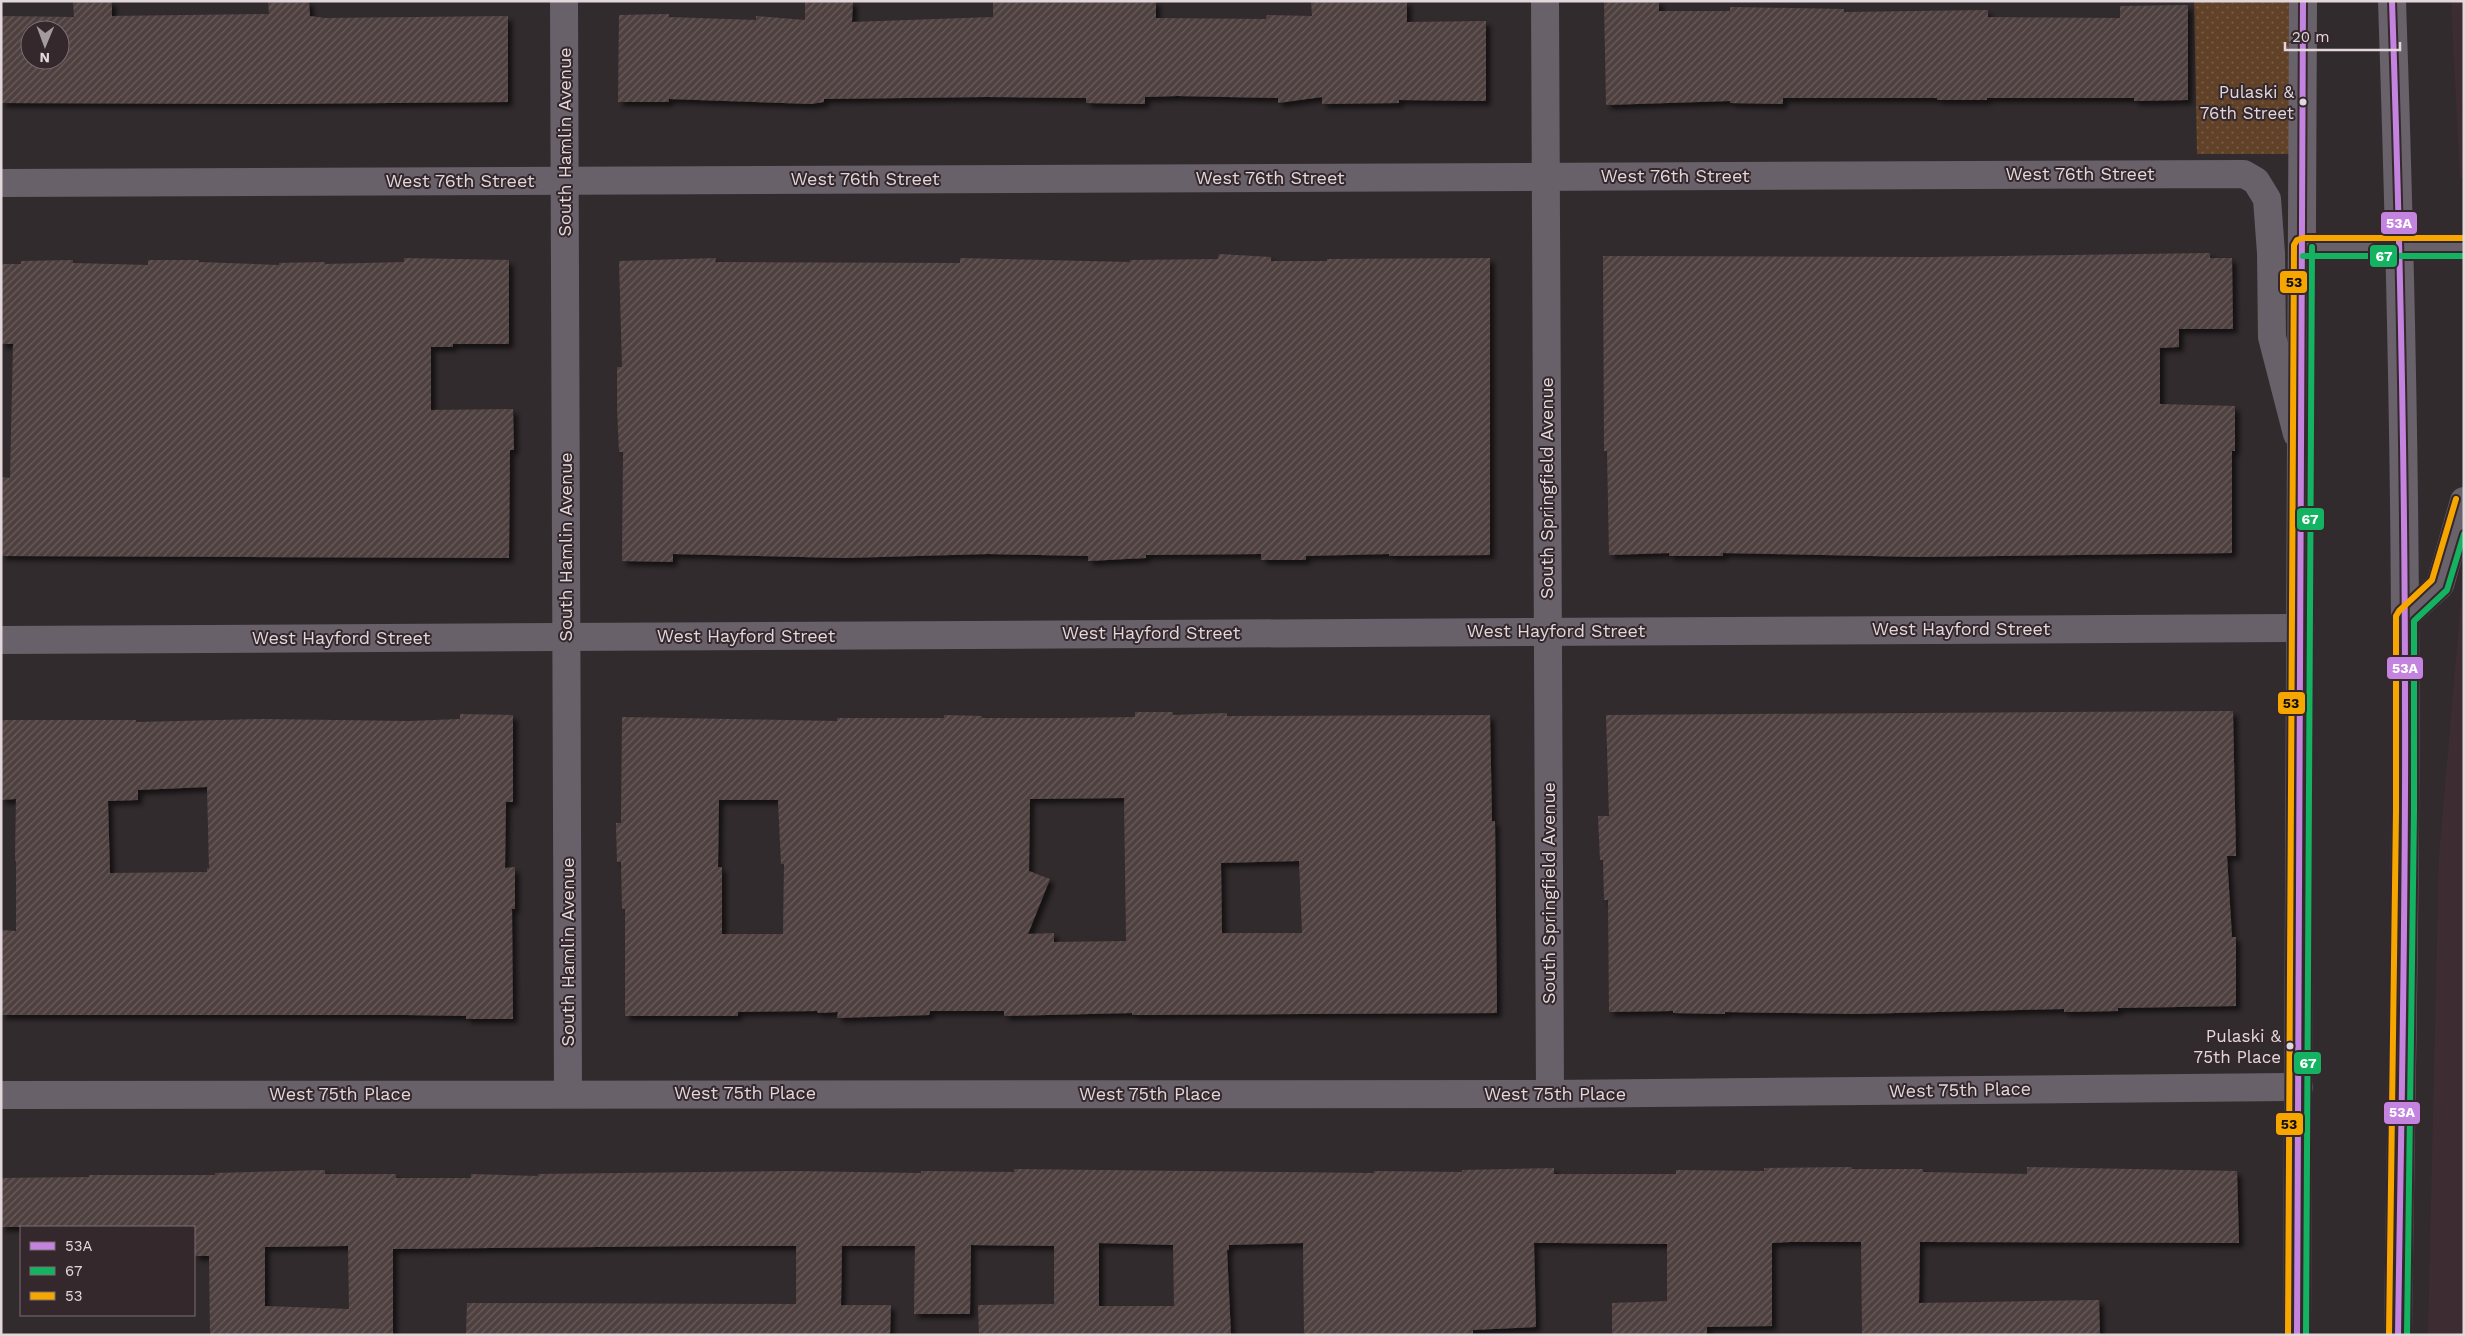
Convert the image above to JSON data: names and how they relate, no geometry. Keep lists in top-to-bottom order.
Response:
{
  "streets": {
    "street": [
      "South Hamlin Avenue",
      "West 76th Street",
      "South Springfield Avenue",
      "West Hayford Street",
      "West 75th Place"
    ]
  },
  "crossings": [
    ["South Hamlin Avenue", "West 76th Street"],
    ["South Hamlin Avenue", "West Hayford Street"],
    ["South Hamlin Avenue", "West 75th Place"],
    ["West 76th Street", "South Springfield Avenue"],
    ["South Springfield Avenue", "West Hayford Street"],
    ["South Springfield Avenue", "West 75th Place"]
  ],
  "places": ["Pulaski & 76th Street", "Pulaski & 75th Place"],
  "lines": ["transit line 53A", "transit line 53", "transit line 67"],
  "legend": ["53A", "67", "53"],
  "scale_bar": "20 m",
  "north": "bottom"
}
